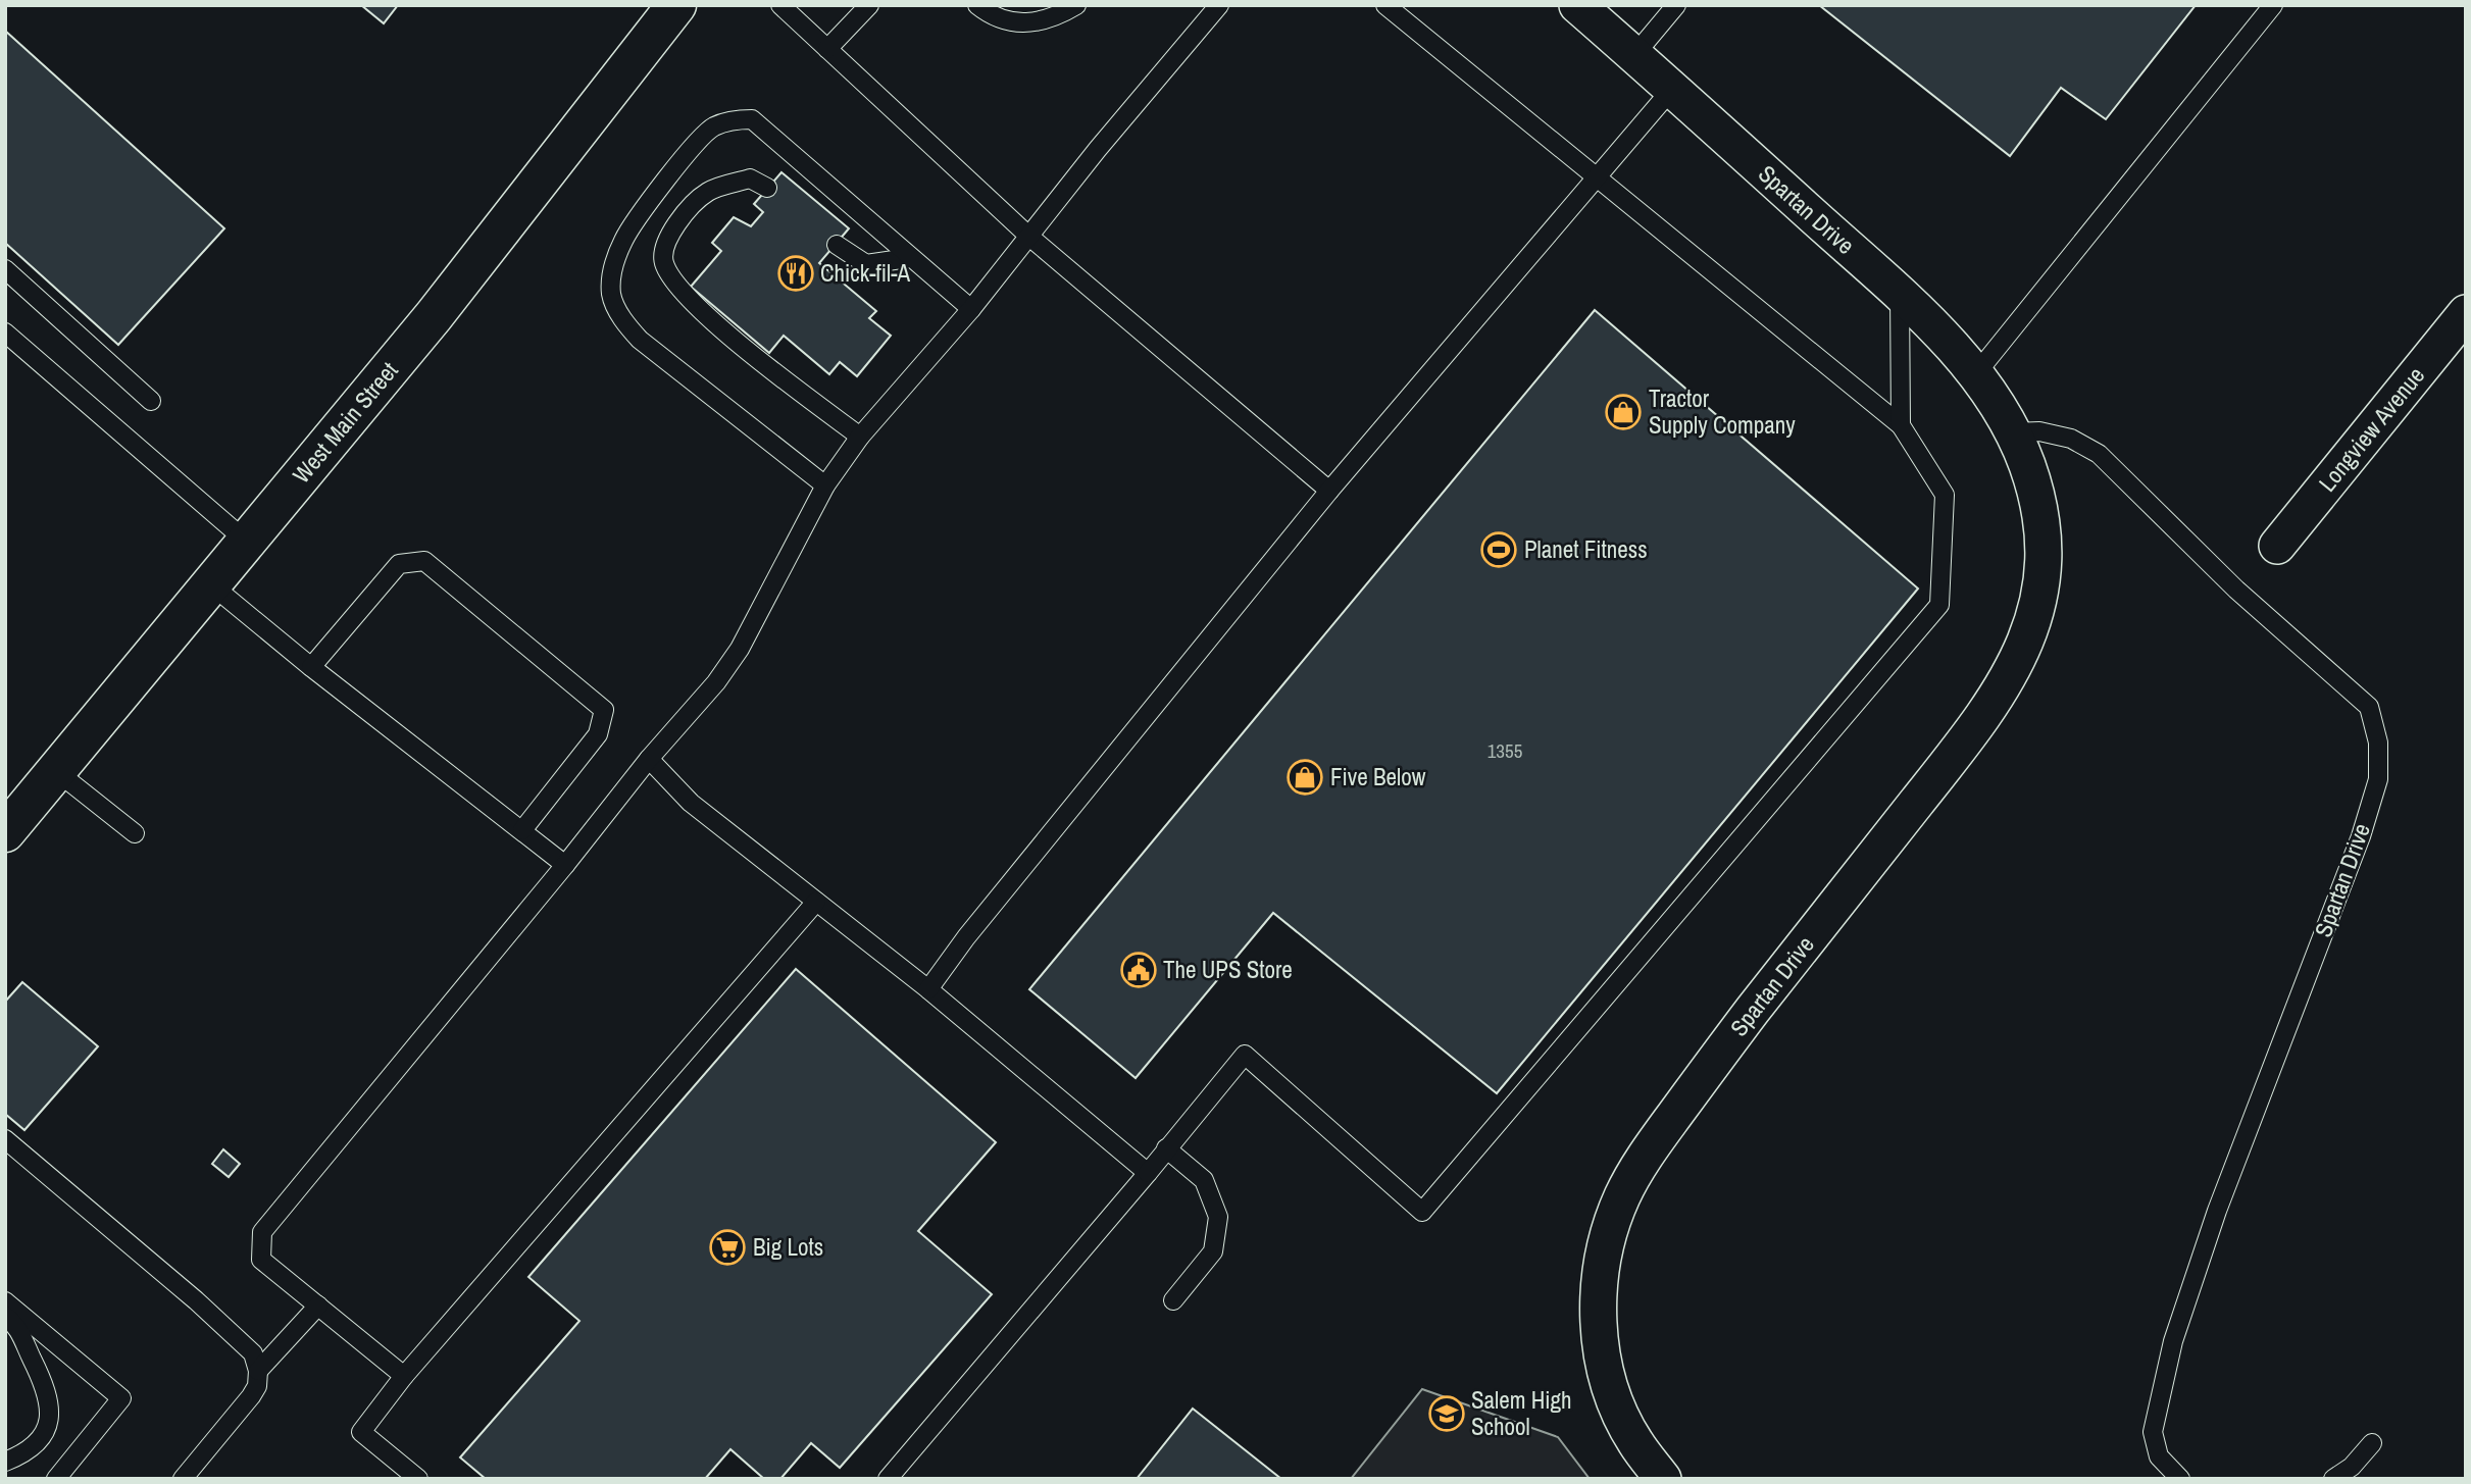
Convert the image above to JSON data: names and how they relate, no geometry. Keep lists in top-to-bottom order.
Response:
{
  "streets": {
    "main road": ["West Main Street"],
    "street": ["Spartan Drive", "Longview Avenue"]
  },
  "places": {
    "restaurant": ["Chick-fil-A"],
    "shop": ["Tractor Supply Company", "Five Below"],
    "sports": ["Planet Fitness"],
    "public building": ["The UPS Store"],
    "supermarket": ["Big Lots"],
    "school or university": ["Salem High School"]
  },
  "house_numbers": ["1355"]
}
